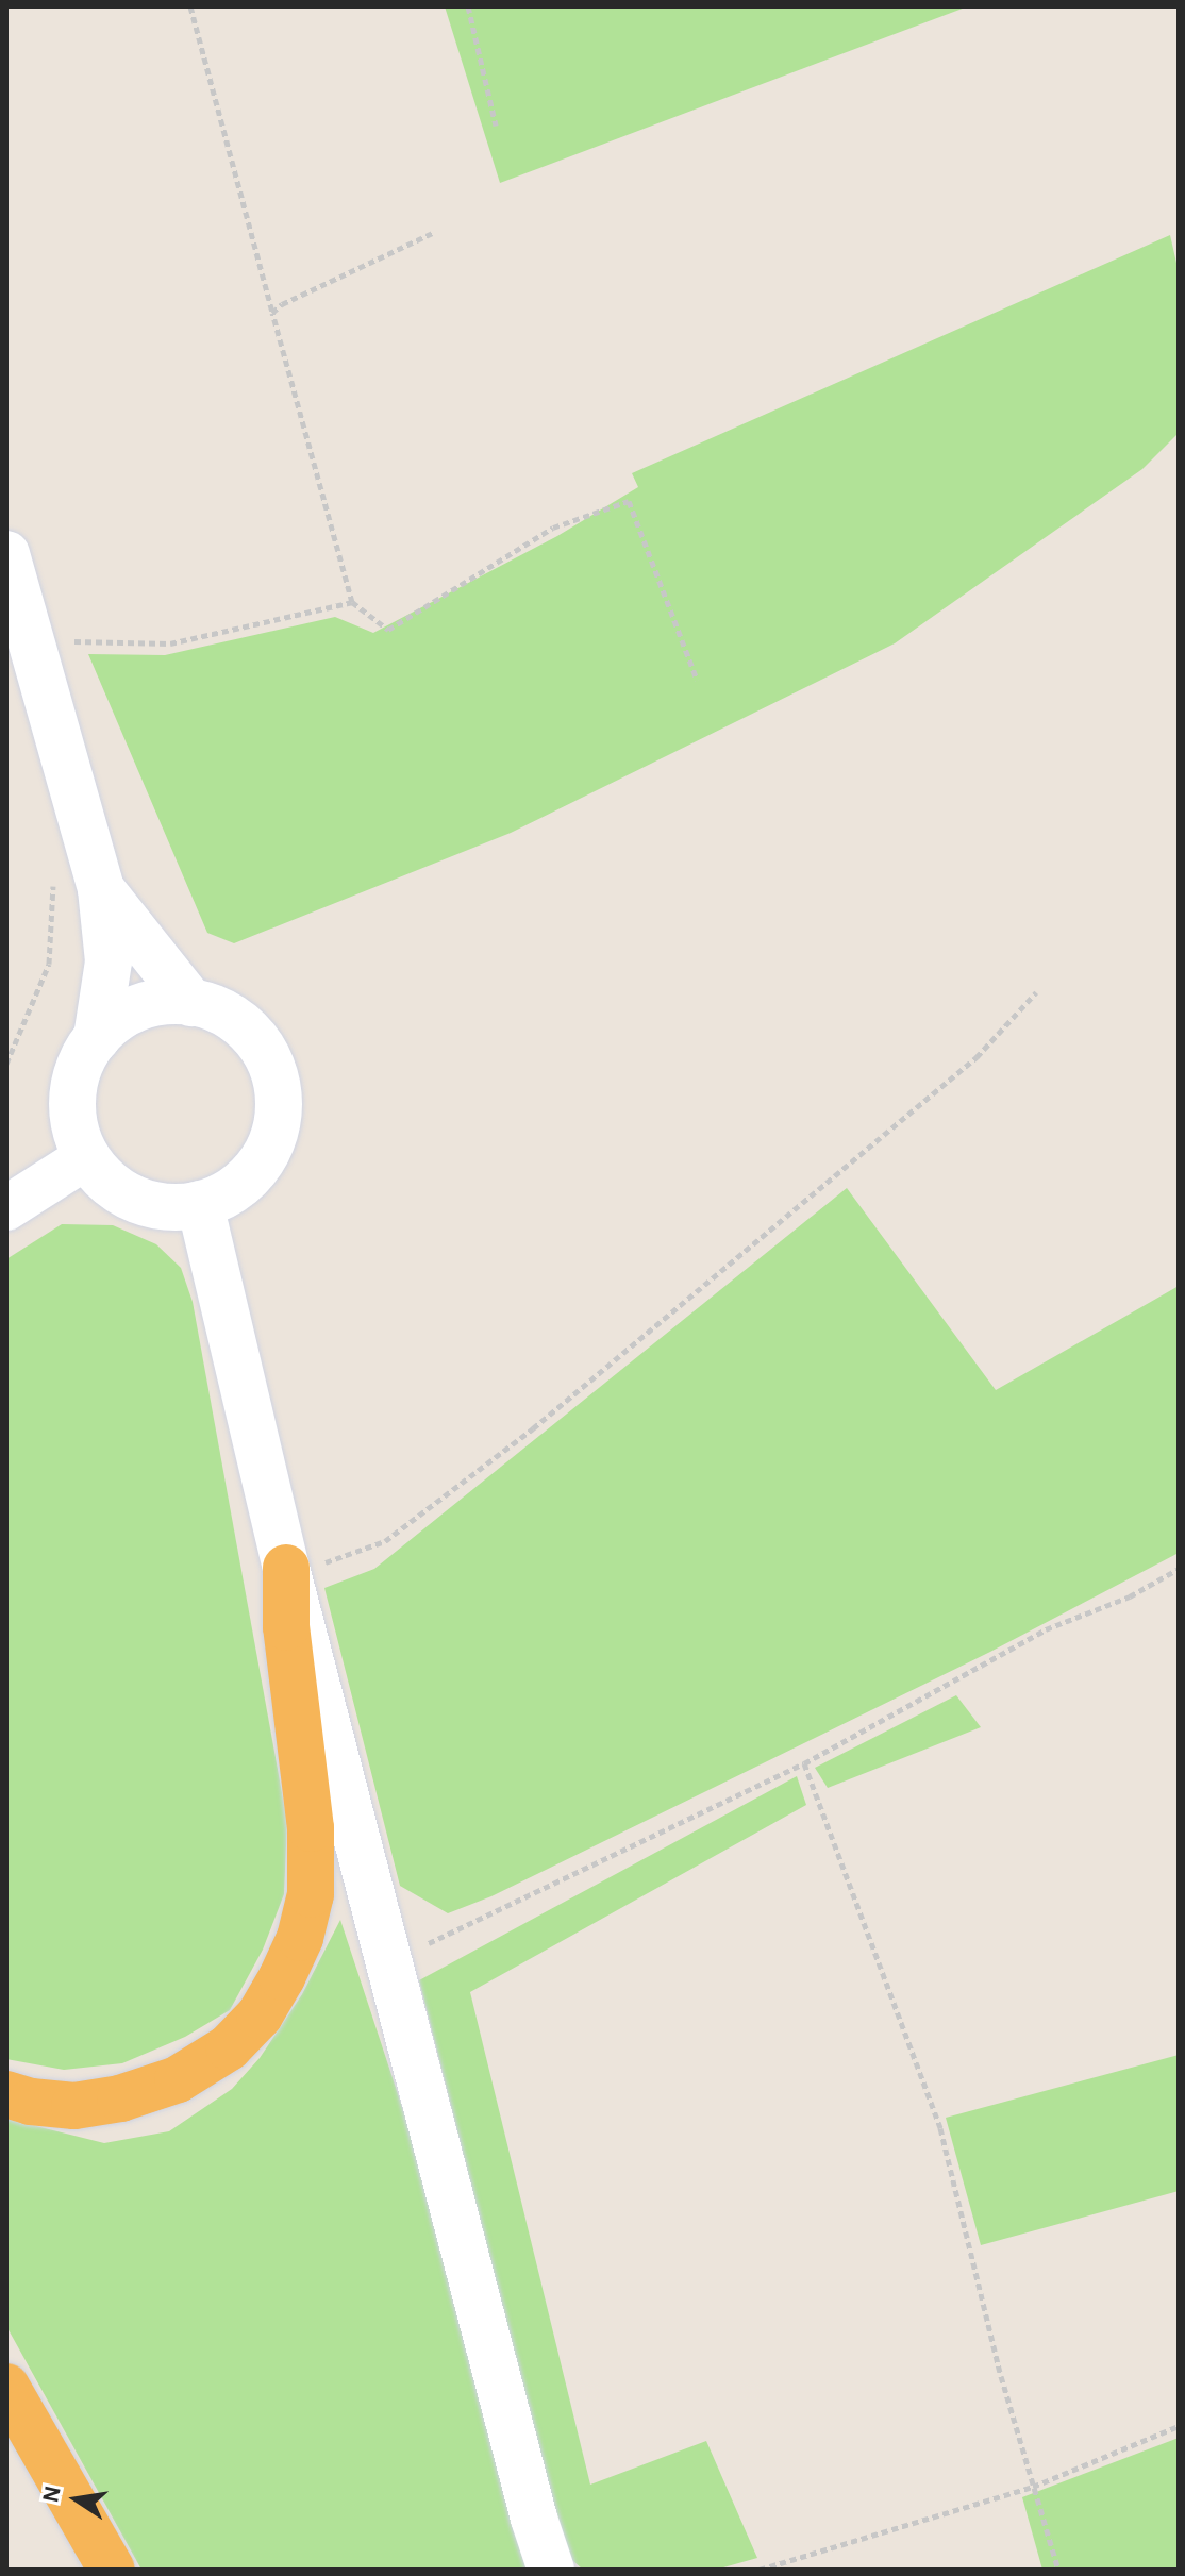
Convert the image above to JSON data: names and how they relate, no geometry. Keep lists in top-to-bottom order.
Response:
{
  "north": "left"
}
